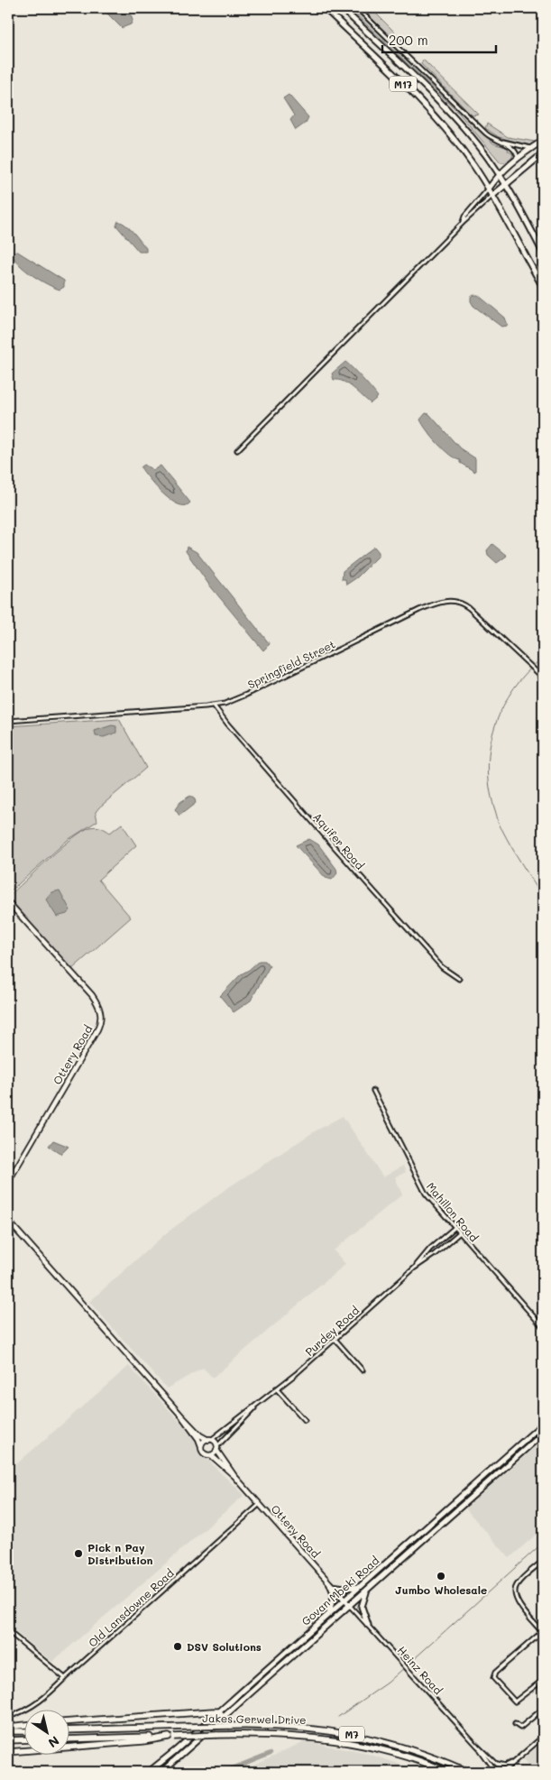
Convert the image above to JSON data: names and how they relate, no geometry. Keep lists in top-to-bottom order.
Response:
{
  "streets": {
    "highway": ["Jakes Gerwel Drive", "M7"],
    "main road": ["M17", "Govan Mbeki Road"],
    "street": [
      "Springfield Street",
      "Aquifer Road",
      "Ottery Road",
      "Mahillon Road",
      "Purdey Road",
      "Old Lansdowne Road",
      "Heinz Road"
    ]
  },
  "crossings": [
    ["Springfield Street", "Aquifer Road"],
    ["Ottery Road", "Purdey Road"],
    ["Ottery Road", "Govan Mbeki Road"],
    ["Ottery Road", "Old Lansdowne Road"],
    ["Ottery Road", "Heinz Road"],
    ["Mahillon Road", "Purdey Road"],
    ["Govan Mbeki Road", "Heinz Road"]
  ],
  "places": ["Pick n Pay Distribution", "Jumbo Wholesale", "DSV Solutions"],
  "scale_bar": "200 m",
  "north": "bottom right"
}
